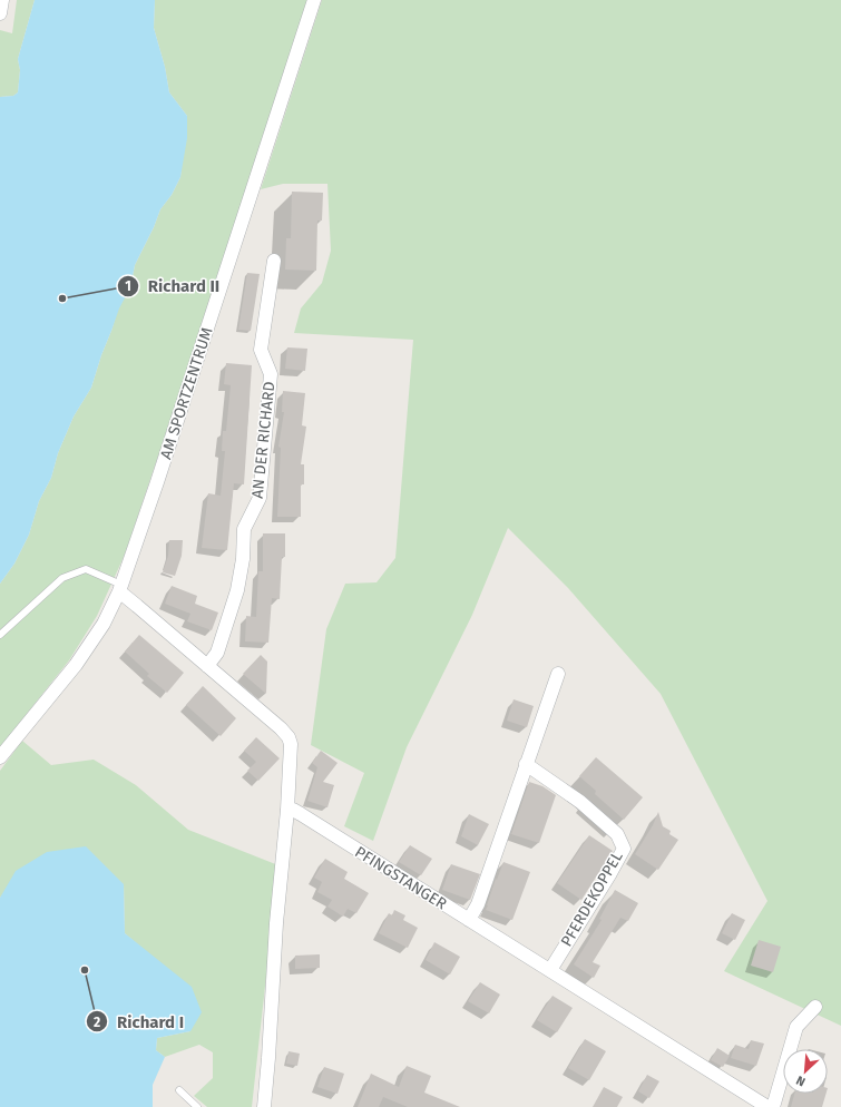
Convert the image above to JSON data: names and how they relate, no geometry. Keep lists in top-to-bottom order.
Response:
{
  "streets": {
    "street": [
      "AM SPORTZENTRUM",
      "AN DER RICHARD",
      "PFINGSTANGER",
      "PFERDEKOPPEL"
    ]
  },
  "crossings": [
    ["PFINGSTANGER", "PFERDEKOPPEL"]
  ],
  "places": ["Richard II", "Richard I"],
  "north": "bottom left"
}
